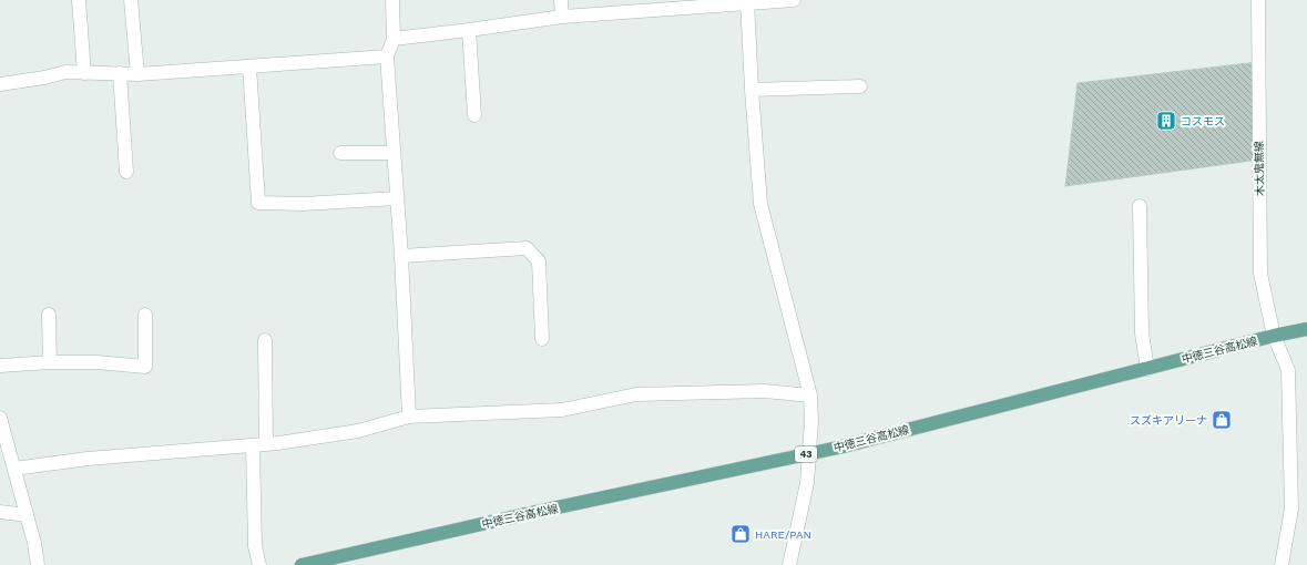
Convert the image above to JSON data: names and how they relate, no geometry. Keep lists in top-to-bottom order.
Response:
{
  "streets": {
    "main road": ["中徳三谷高松線", "43"],
    "street": ["木太鬼無線"]
  },
  "crossings": [
    ["木太鬼無線", "中徳三谷高松線"]
  ],
  "places": {
    "building": ["コスモス"],
    "shop": ["スズキアリーナ", "HARE/PAN"]
  }
}
